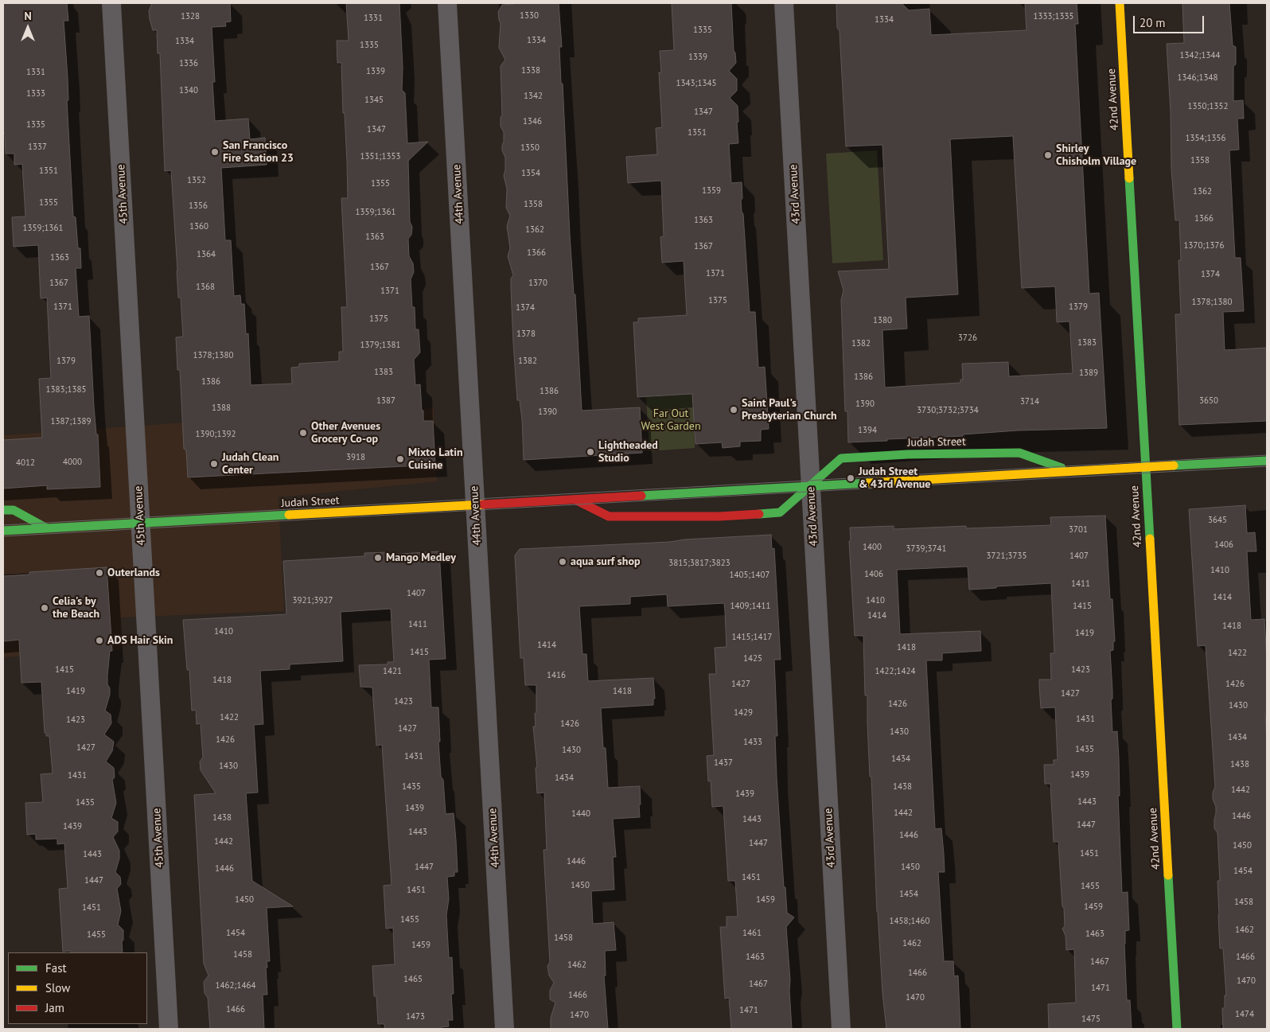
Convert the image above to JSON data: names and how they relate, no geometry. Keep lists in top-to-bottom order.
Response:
{
  "streets": {
    "street": [
      "42nd Avenue",
      "45th Avenue",
      "44th Avenue",
      "43rd Avenue",
      "Judah Street"
    ]
  },
  "crossings": [
    ["42nd Avenue", "Judah Street"],
    ["45th Avenue", "Judah Street"],
    ["44th Avenue", "Judah Street"],
    ["43rd Avenue", "Judah Street"]
  ],
  "parks": ["Far Out West Garden"],
  "places": [
    "San Francisco Fire Station 23",
    "Shirley Chisholm Village",
    "Saint Paul's Presbyterian Church",
    "Other Avenues Grocery Co-op",
    "Lightheaded Studio",
    "Mixto Latin Cuisine",
    "Judah Clean Center",
    "Judah Street & 43rd Avenue",
    "Mango Medley",
    "aqua surf shop",
    "Outerlands",
    "Celia's by the Beach",
    "ADS Hair Skin"
  ],
  "house_numbers": [
    "1330",
    "1328",
    "1333;1335",
    "1331",
    "1334",
    "1335",
    "1334",
    "1334",
    "1335",
    "1342;1344",
    "1339",
    "1336",
    "1338",
    "1339",
    "1331",
    "1346;1348",
    "1343;1345",
    "1340",
    "1333",
    "1342",
    "1345",
    "1350;1352",
    "1347",
    "1346",
    "1335",
    "1347",
    "1351",
    "1354;1356",
    "1337",
    "1350",
    "1351;1353",
    "1358",
    "1351",
    "1354",
    "1352",
    "1355",
    "1359",
    "1362",
    "1355",
    "1358",
    "1356",
    "1359;1361",
    "1366",
    "1363",
    "1360",
    "1359;1361",
    "1362",
    "1363",
    "1370;1376",
    "1367",
    "1366",
    "1364",
    "1363",
    "1367",
    "1371",
    "1374",
    "1367",
    "1370",
    "1368",
    "1371",
    "1375",
    "1378;1380",
    "1371",
    "1379",
    "1374",
    "1375",
    "1380",
    "1378",
    "3726",
    "1383",
    "1382",
    "1379;1381",
    "1378;1380",
    "1379",
    "1382",
    "1383",
    "1389",
    "1386",
    "1386",
    "1383;1385",
    "1386",
    "1387",
    "3650",
    "3714",
    "1390",
    "1388",
    "3730;3732;3734",
    "1390",
    "1387;1389",
    "1394",
    "1390;1392",
    "3918",
    "4000",
    "4012",
    "3645",
    "3701",
    "1406",
    "1400",
    "3739;3741",
    "3721;3735",
    "1407",
    "3815;3817;3823",
    "1410",
    "1406",
    "1405;1407",
    "1411",
    "1407",
    "1414",
    "3921;3927",
    "1410",
    "1409;1411",
    "1415",
    "1414",
    "1411",
    "1418",
    "1410",
    "1419",
    "1415;1417",
    "1414",
    "1418",
    "1415",
    "1422",
    "1425",
    "1415",
    "1423",
    "1421",
    "1422;1424",
    "1416",
    "1418",
    "1427",
    "1426",
    "1419",
    "1418",
    "1427",
    "1423",
    "1426",
    "1430",
    "1429",
    "1422",
    "1431",
    "1423",
    "1426",
    "1427",
    "1430",
    "1434",
    "1426",
    "1433",
    "1427",
    "1435",
    "1430",
    "1431",
    "1434",
    "1437",
    "1438",
    "1430",
    "1439",
    "1431",
    "1434",
    "1435",
    "1438",
    "1442",
    "1439",
    "1443",
    "1435",
    "1439",
    "1442",
    "1440",
    "1446",
    "1438",
    "1443",
    "1447",
    "1439",
    "1443",
    "1446",
    "1442",
    "1447",
    "1450",
    "1451",
    "1443",
    "1446",
    "1447",
    "1450",
    "1446",
    "1454",
    "1451",
    "1447",
    "1450",
    "1455",
    "1451",
    "1454",
    "1450",
    "1459",
    "1458",
    "1459",
    "1451",
    "1455",
    "1458;1460",
    "1462",
    "1454",
    "1461",
    "1463",
    "1455",
    "1458",
    "1462",
    "1459",
    "1458",
    "1463",
    "1466",
    "1467",
    "1462",
    "1466",
    "1465",
    "1470",
    "1467",
    "1462;1464",
    "1471",
    "1466",
    "1470",
    "1466",
    "1471",
    "1474",
    "1470",
    "1473",
    "1475"
  ],
  "legend": ["Fast", "Slow", "Jam"],
  "scale_bar": "20 m",
  "north": "top"
}
